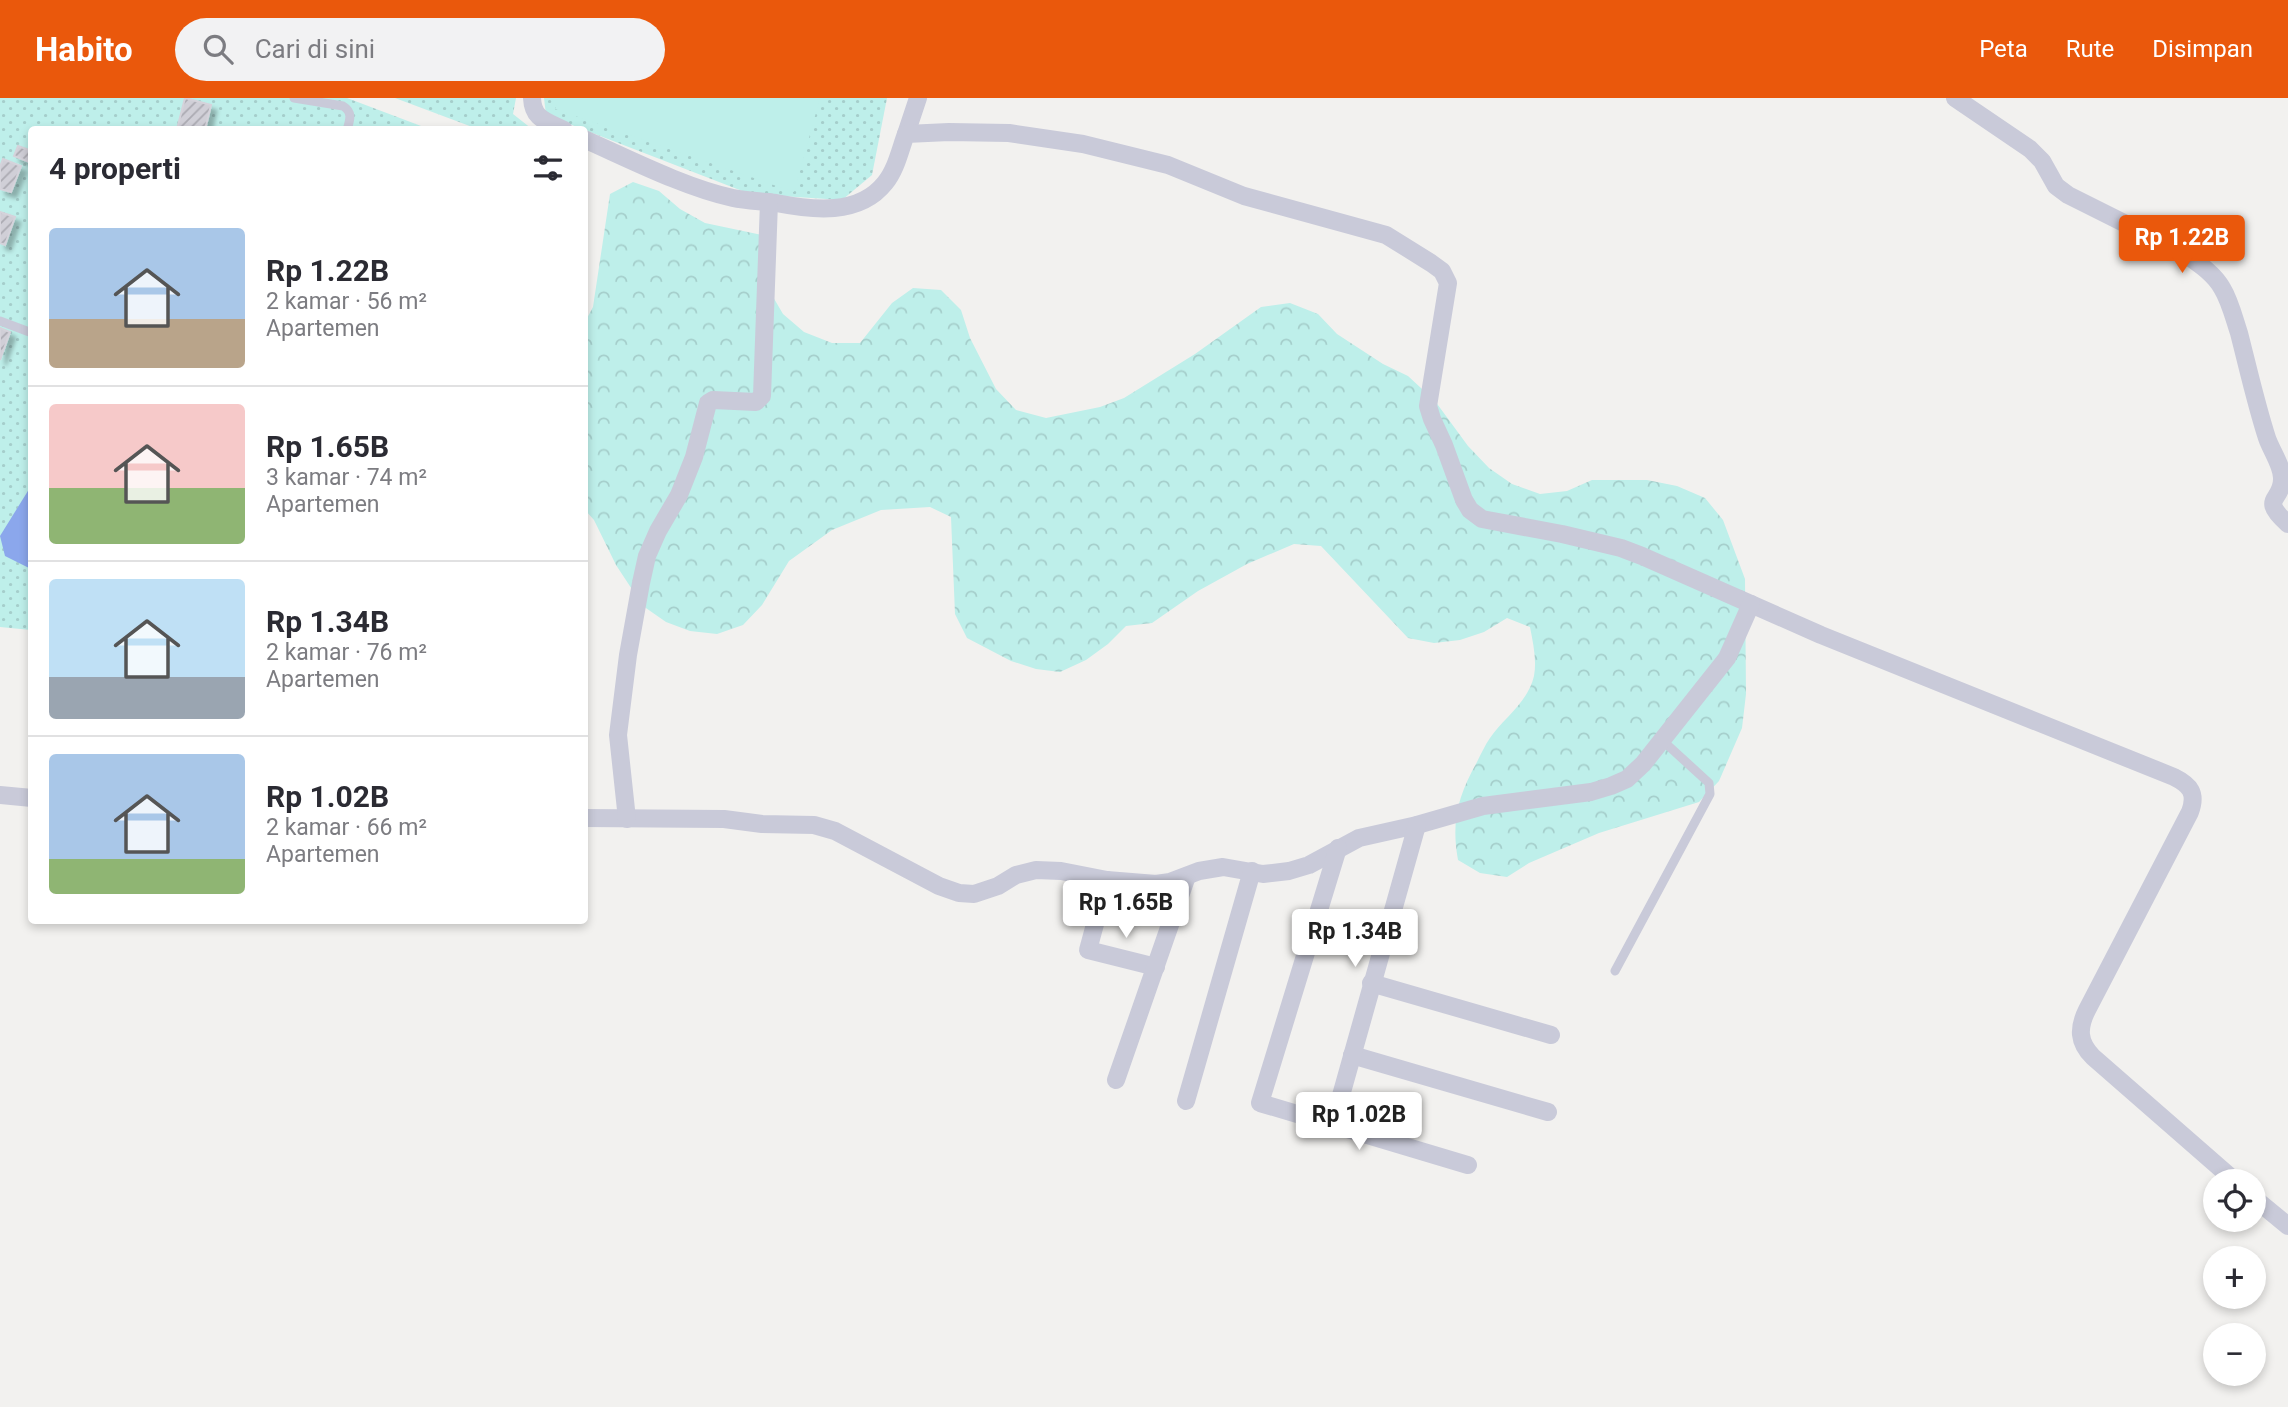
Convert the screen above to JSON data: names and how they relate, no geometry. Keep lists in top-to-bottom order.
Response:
{
  "page": {
    "header": "Habito",
    "search": "Cari di sini",
    "nav": ["Peta", "Rute", "Disimpan"],
    "heading": "4 properti",
    "list": [
      {
        "name": "Rp 1.22B",
        "note": "2 kamar · 56 m² · Apartemen"
      },
      {
        "name": "Rp 1.65B",
        "note": "3 kamar · 74 m² · Apartemen"
      },
      {
        "name": "Rp 1.34B",
        "note": "2 kamar · 76 m² · Apartemen"
      },
      {
        "name": "Rp 1.02B",
        "note": "2 kamar · 66 m² · Apartemen"
      }
    ],
    "price": [
      "Rp 1.22B",
      "Rp 1.65B",
      "Rp 1.34B",
      "Rp 1.02B"
    ],
    "map_buttons": ["+", "−"]
  }
}
